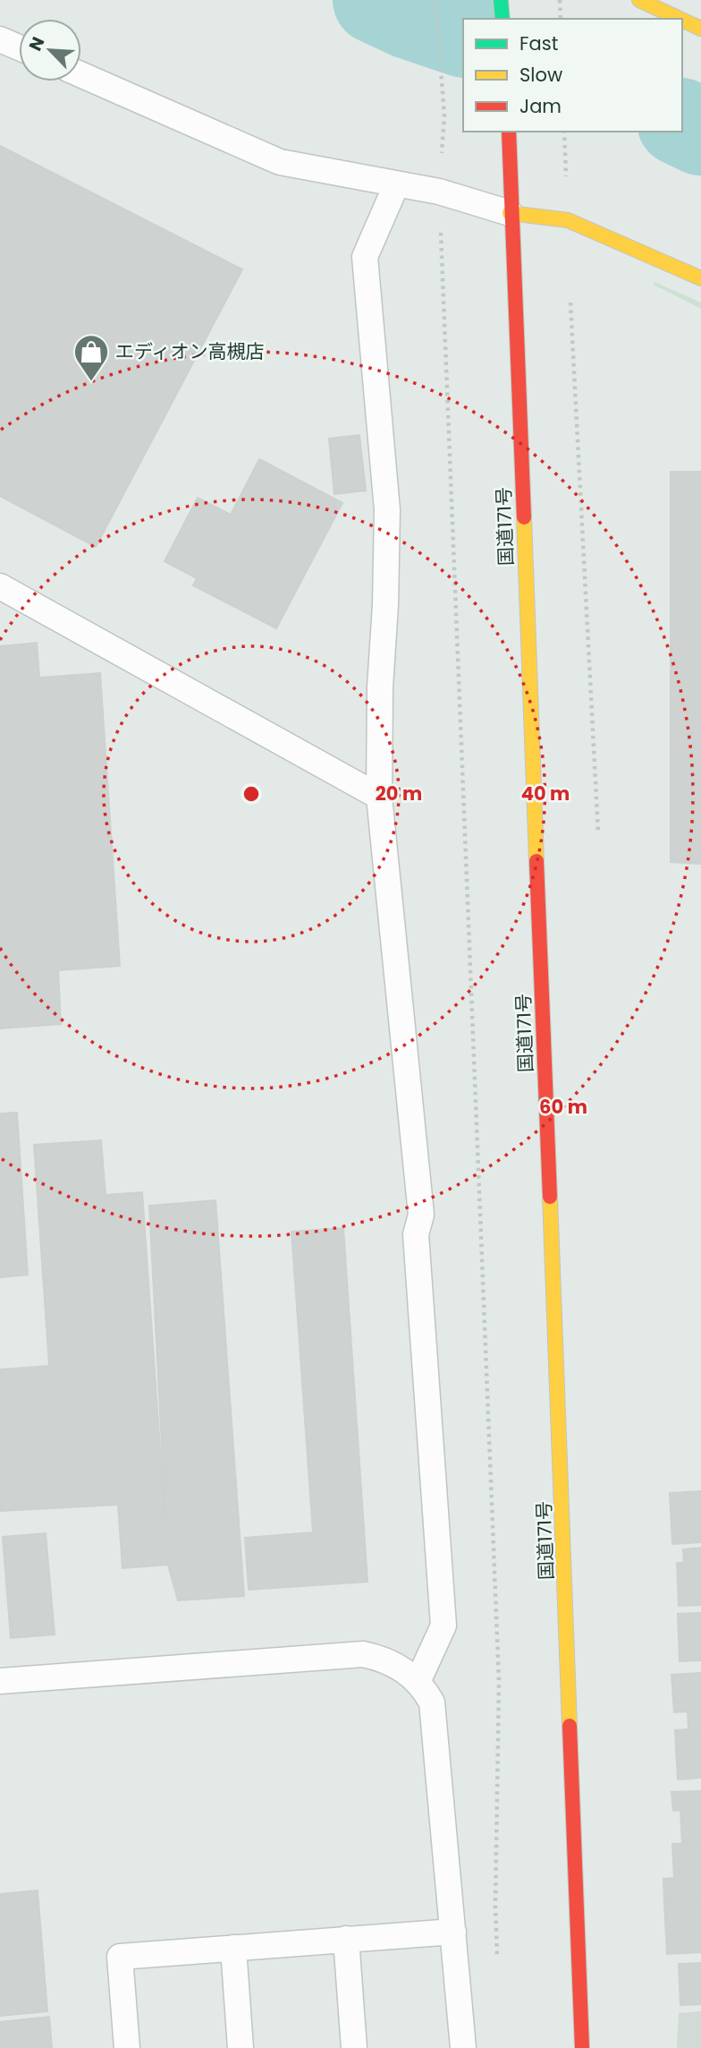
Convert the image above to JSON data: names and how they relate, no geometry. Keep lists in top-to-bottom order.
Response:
{
  "streets": {
    "main road": ["国道171号"]
  },
  "places": {
    "shop": ["エディオン高槻店"]
  },
  "legend": ["Fast", "Slow", "Jam"],
  "north": "top left",
  "rings": ["20 m", "40 m", "60 m"]
}
